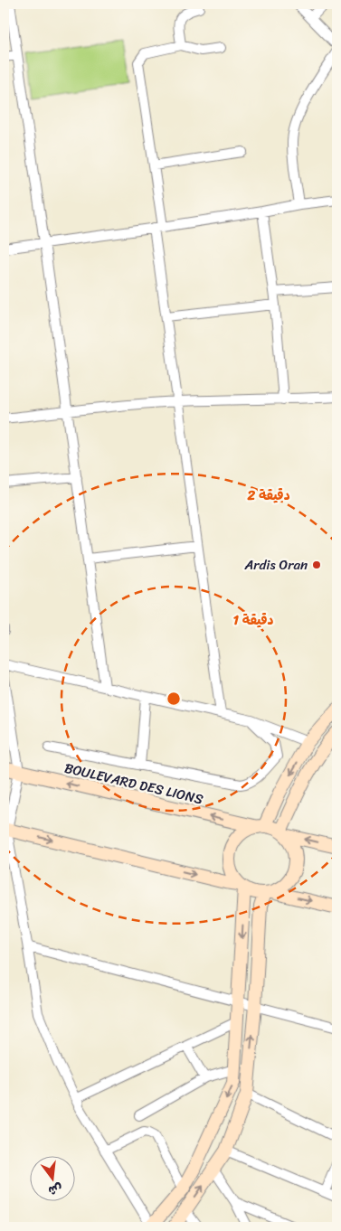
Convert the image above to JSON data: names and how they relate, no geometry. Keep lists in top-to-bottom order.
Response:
{
  "streets": {
    "main road": ["BOULEVARD DES LIONS"]
  },
  "places": ["Ardis Oran"],
  "north": "bottom",
  "rings": ["2 دقيقة", "1 دقيقة"]
}
